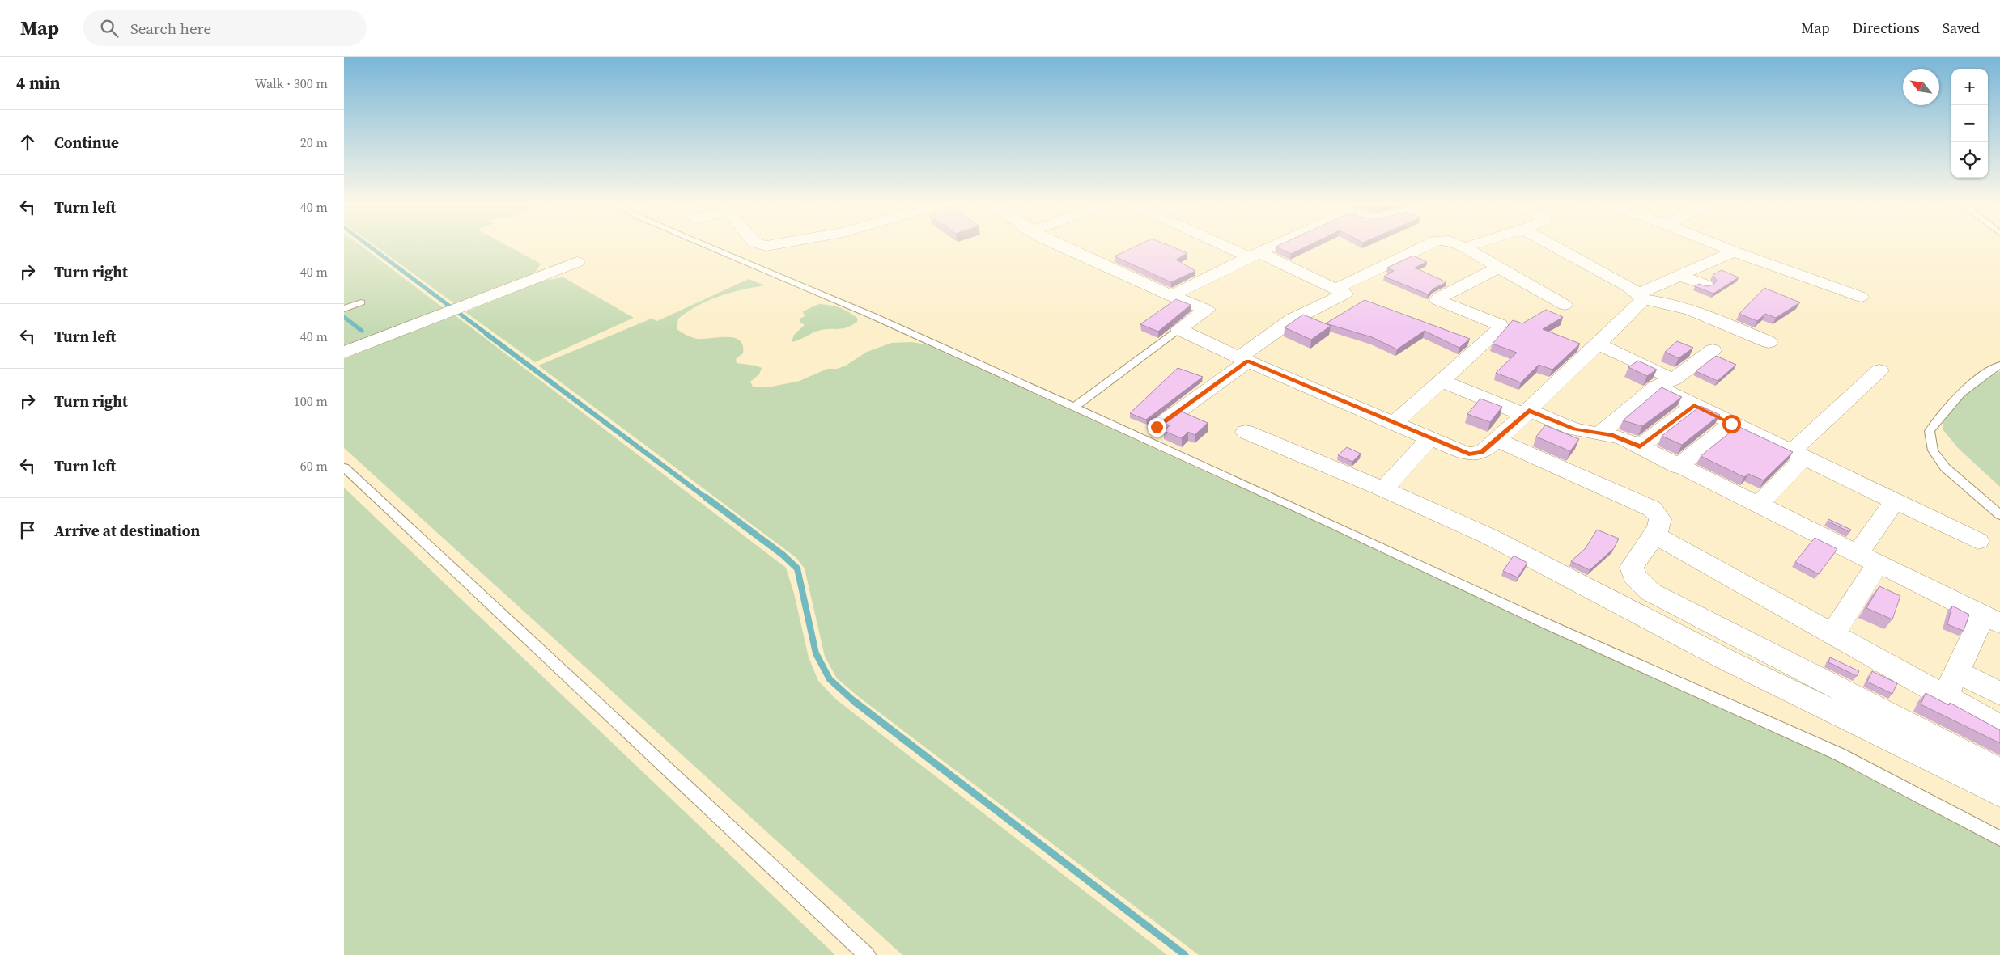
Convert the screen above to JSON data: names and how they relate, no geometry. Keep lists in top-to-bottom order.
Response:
{
  "north": "top left",
  "page": {
    "header": "Map",
    "search": "Search here",
    "nav": ["Map", "Directions", "Saved"],
    "heading": ["4 min", "Walk · 300 m"],
    "map_buttons": ["+", "−"],
    "list": [
      ["Continue", "20 m"],
      ["Turn left", "40 m"],
      ["Turn right", "40 m"],
      ["Turn left", "40 m"],
      ["Turn right", "100 m"],
      ["Turn left", "60 m"],
      "Arrive at destination"
    ]
  }
}
